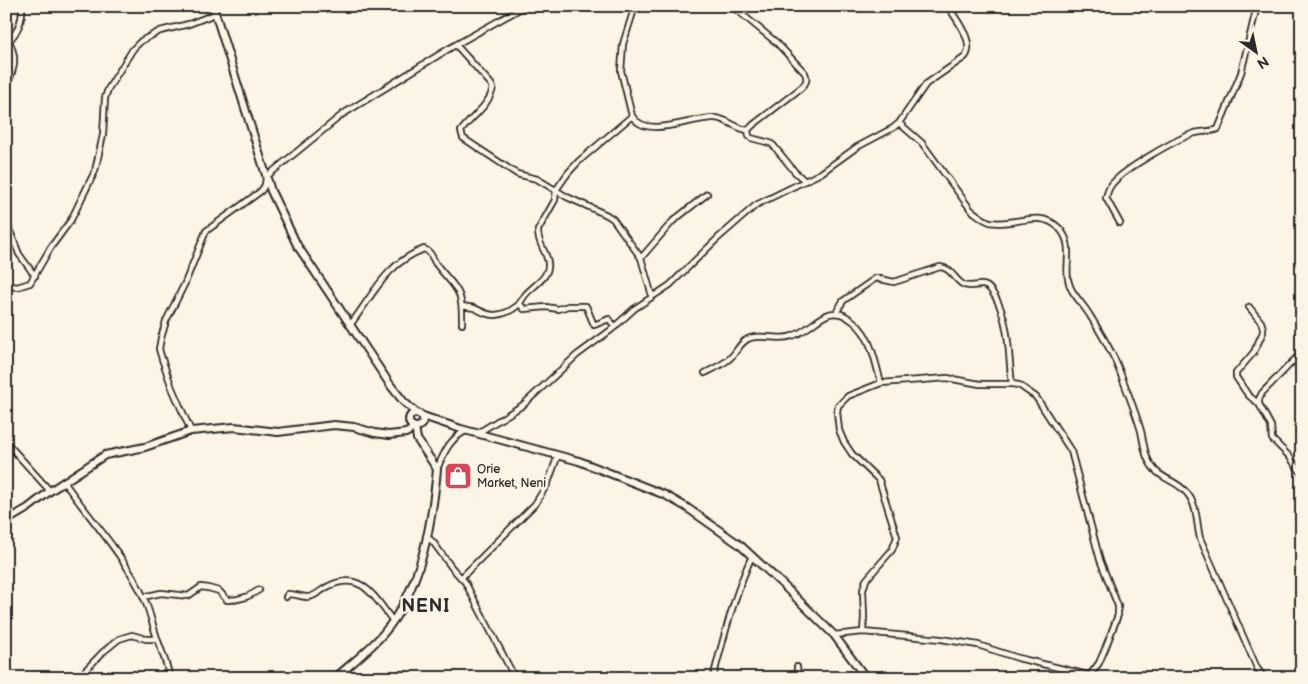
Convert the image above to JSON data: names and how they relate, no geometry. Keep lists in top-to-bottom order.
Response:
{
  "districts": ["NENI"],
  "places": {
    "shop": ["Orie Market, Neni"]
  },
  "north": "bottom right"
}
